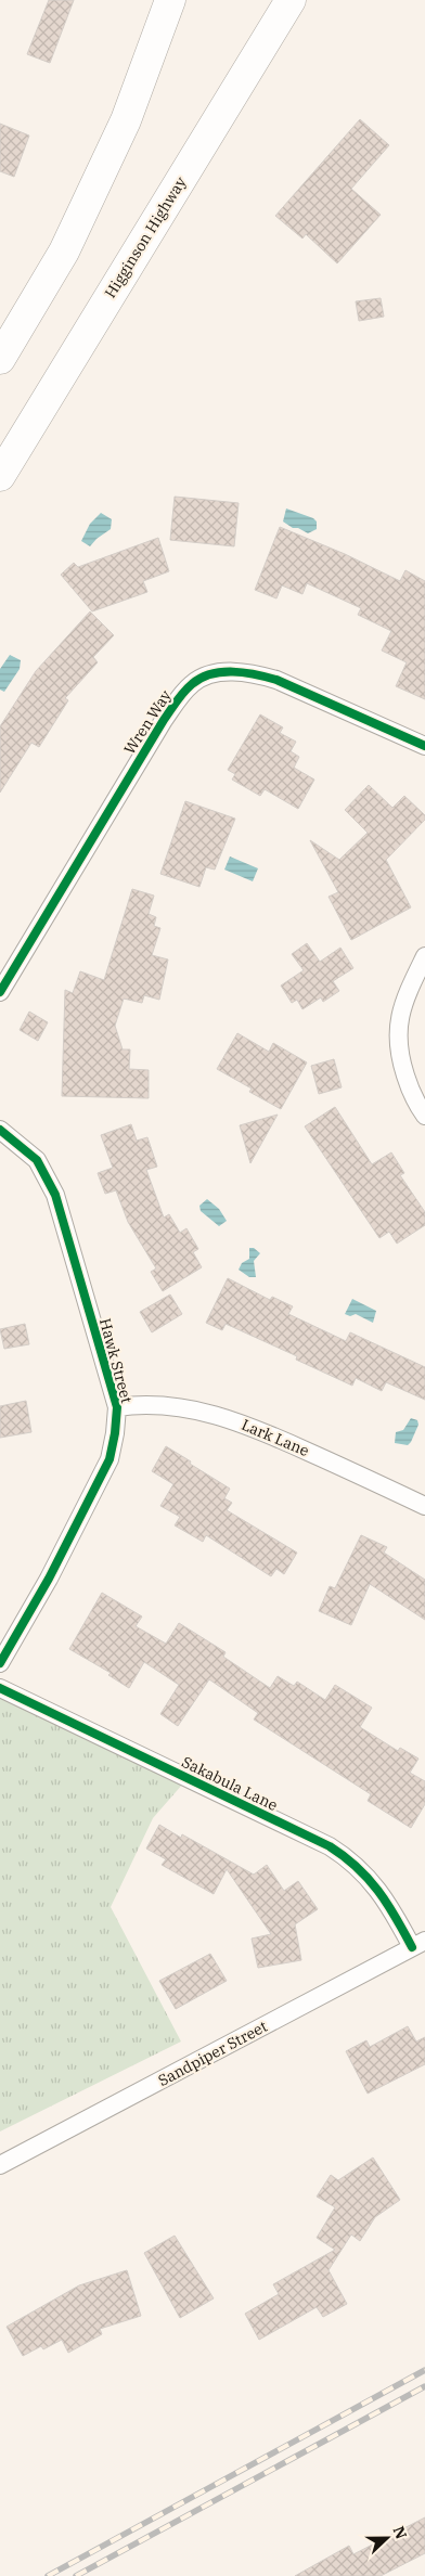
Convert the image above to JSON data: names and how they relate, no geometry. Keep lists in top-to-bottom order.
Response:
{
  "streets": {
    "highway": ["Higginson Highway"],
    "street": [
      "Wren Way",
      "Hawk Street",
      "Lark Lane",
      "Sakabula Lane",
      "Sandpiper Street"
    ]
  },
  "crossings": [
    ["Hawk Street", "Lark Lane"],
    ["Sakabula Lane", "Sandpiper Street"]
  ],
  "north": "right"
}
